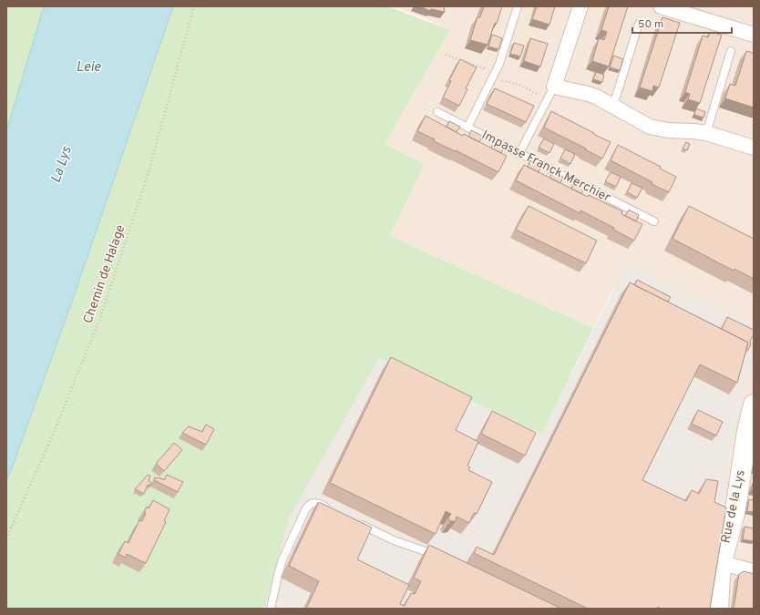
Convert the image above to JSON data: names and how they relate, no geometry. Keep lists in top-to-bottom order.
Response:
{
  "streets": {
    "main road": ["Rue de la Lys"],
    "lane": ["Impasse Franck Merchier"],
    "path": ["Chemin de Halage"]
  },
  "water": ["Leie", "La Lys"],
  "scale_bar": "50 m"
}
